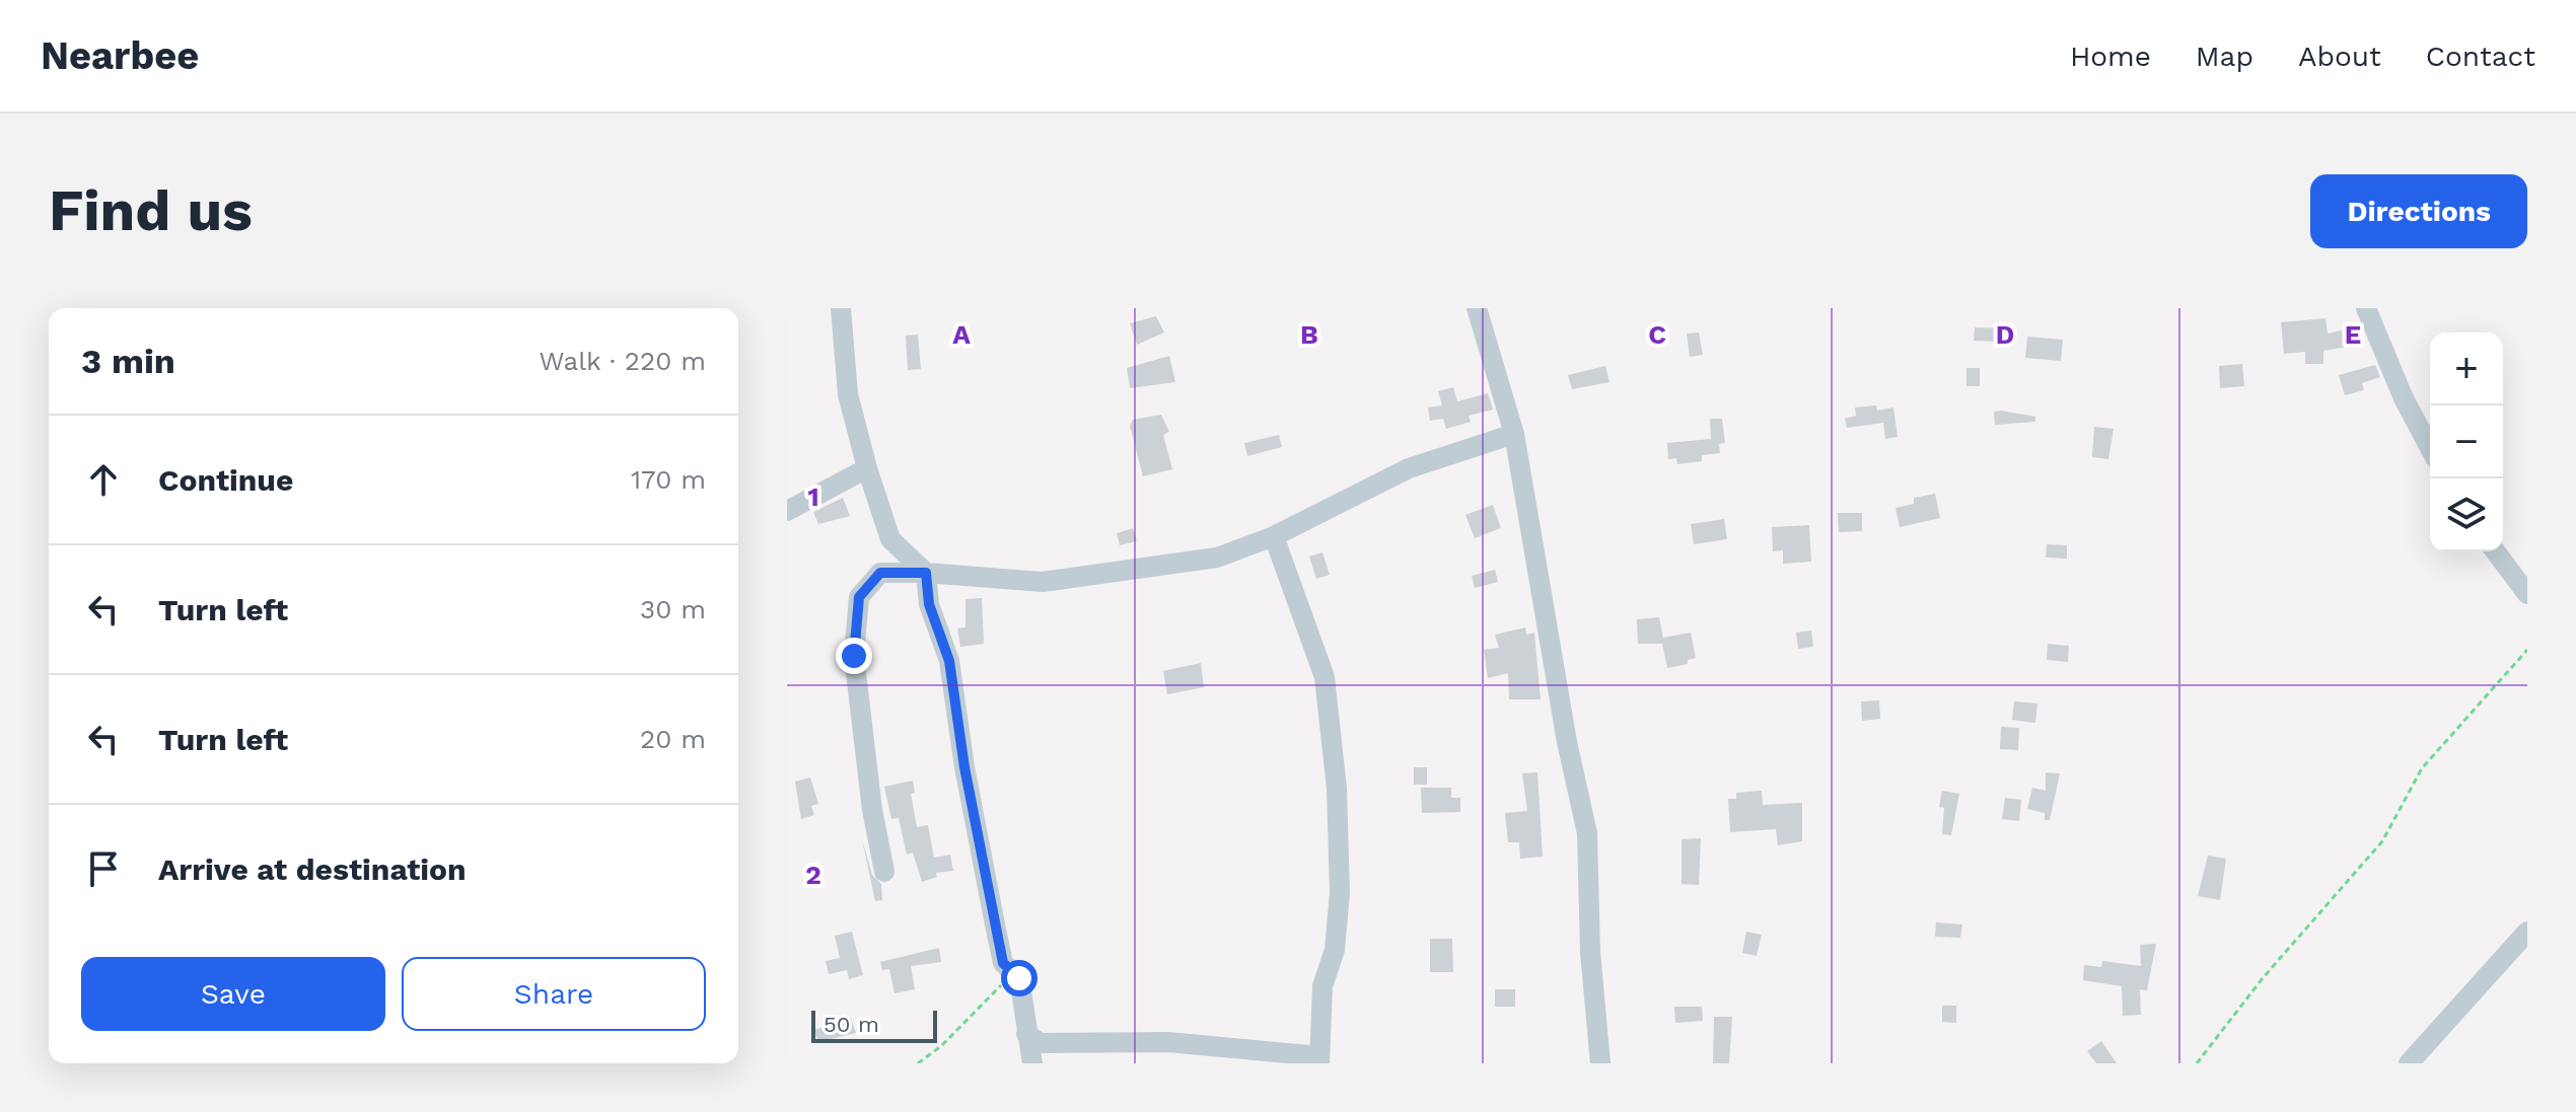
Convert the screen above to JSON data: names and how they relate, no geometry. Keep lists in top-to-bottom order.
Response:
{
  "scale_bar": "50 m",
  "page": {
    "header": "Nearbee",
    "nav": [
      "Home",
      "Map",
      "About",
      "Contact"
    ],
    "buttons": [
      "Directions",
      ["Save", "Share"]
    ],
    "title": "Find us",
    "heading": ["3 min", "Walk · 220 m"],
    "map_buttons": ["+", "−"],
    "list": [
      ["Continue", "170 m"],
      ["Turn left", "30 m"],
      ["Turn left", "20 m"],
      "Arrive at destination"
    ],
    "scale": "50 m"
  },
  "grid": {
    "columns": [
      "A",
      "B",
      "C",
      "D",
      "E"
    ],
    "rows": ["1", "2"]
  }
}
